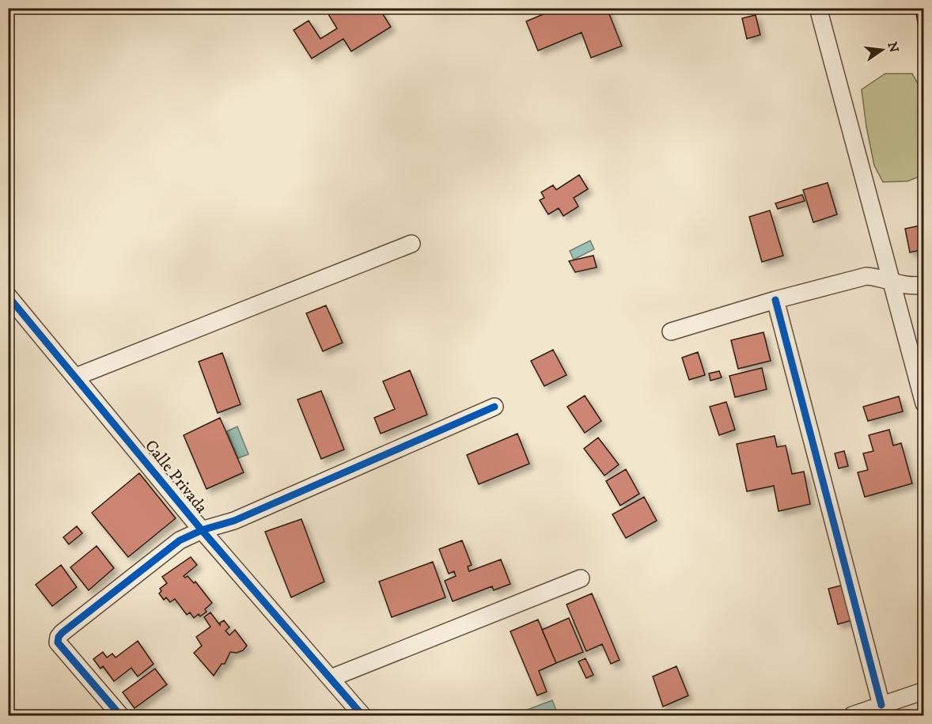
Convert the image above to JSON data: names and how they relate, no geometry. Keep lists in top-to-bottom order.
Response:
{
  "streets": {
    "street": ["Calle Privada"]
  },
  "north": "right"
}
